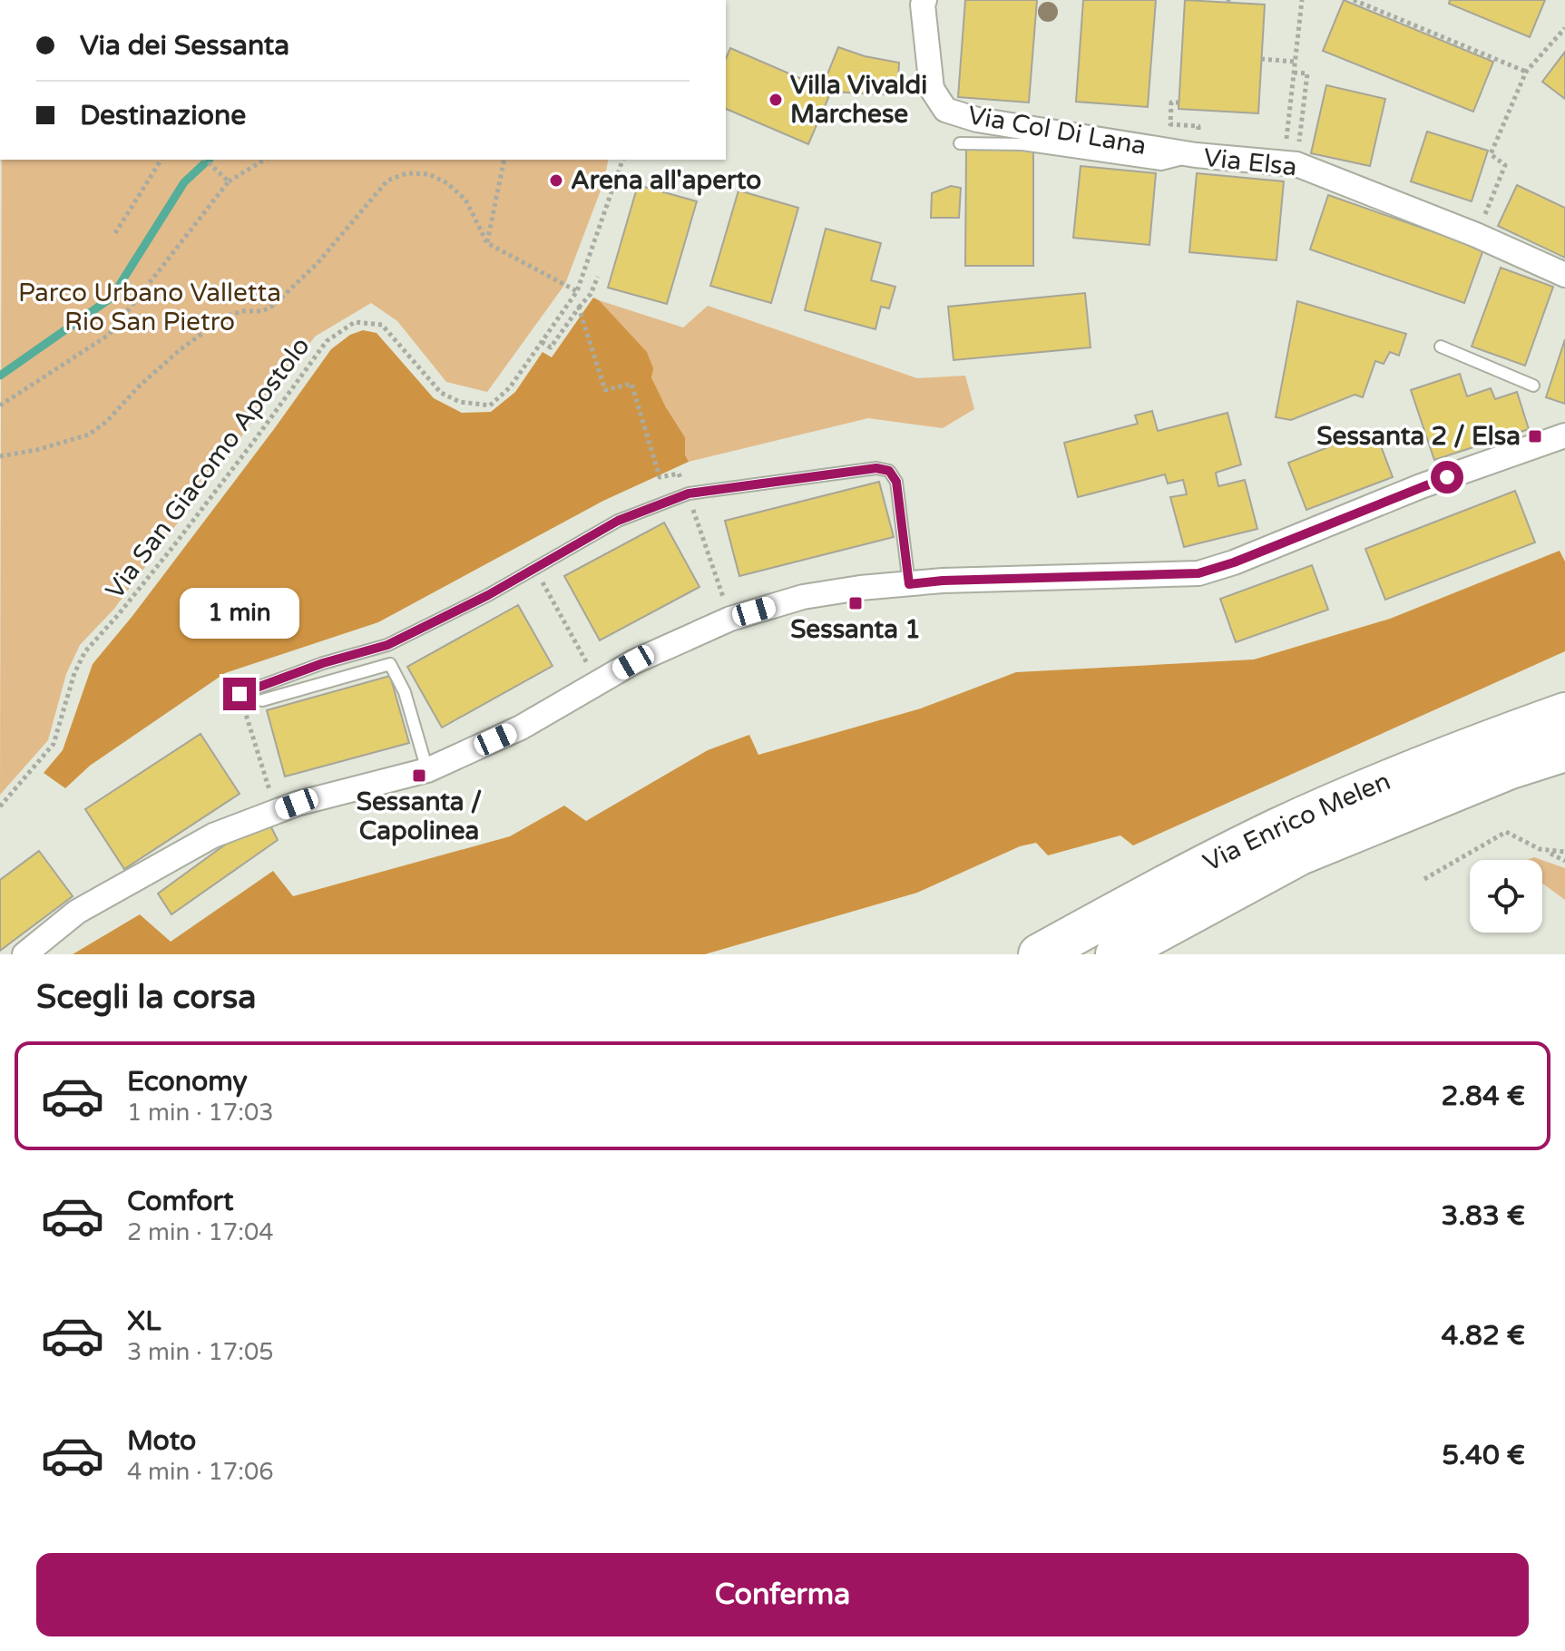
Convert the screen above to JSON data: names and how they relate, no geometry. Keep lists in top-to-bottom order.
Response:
{
  "streets": {
    "highway": ["Via Enrico Melen"],
    "street": ["Via Col Di Lana", "Via Elsa"],
    "path": ["Via San Giacomo Apostolo"]
  },
  "crossings": [
    ["Via Col Di Lana", "Via Elsa"]
  ],
  "parks": ["Parco Urbano Valletta Rio San Pietro"],
  "places": {
    "other": ["Villa Vivaldi Marchese", "Arena all'aperto"],
    "transit": ["Sessanta 2 / Elsa", "Sessanta 1", "Sessanta / Capolinea"]
  },
  "page": {
    "banner": ["Via dei Sessanta", "Destinazione"],
    "bubble": "1 min",
    "heading": "Scegli la corsa",
    "list": [
      {
        "name": "Economy",
        "note": "1 min · 17:03",
        "value": "2.84 €"
      },
      {
        "name": "Comfort",
        "note": "2 min · 17:04",
        "value": "3.83 €"
      },
      {
        "name": "XL",
        "note": "3 min · 17:05",
        "value": "4.82 €"
      },
      {
        "name": "Moto",
        "note": "4 min · 17:06",
        "value": "5.40 €"
      }
    ],
    "buttons": "Conferma"
  }
}
